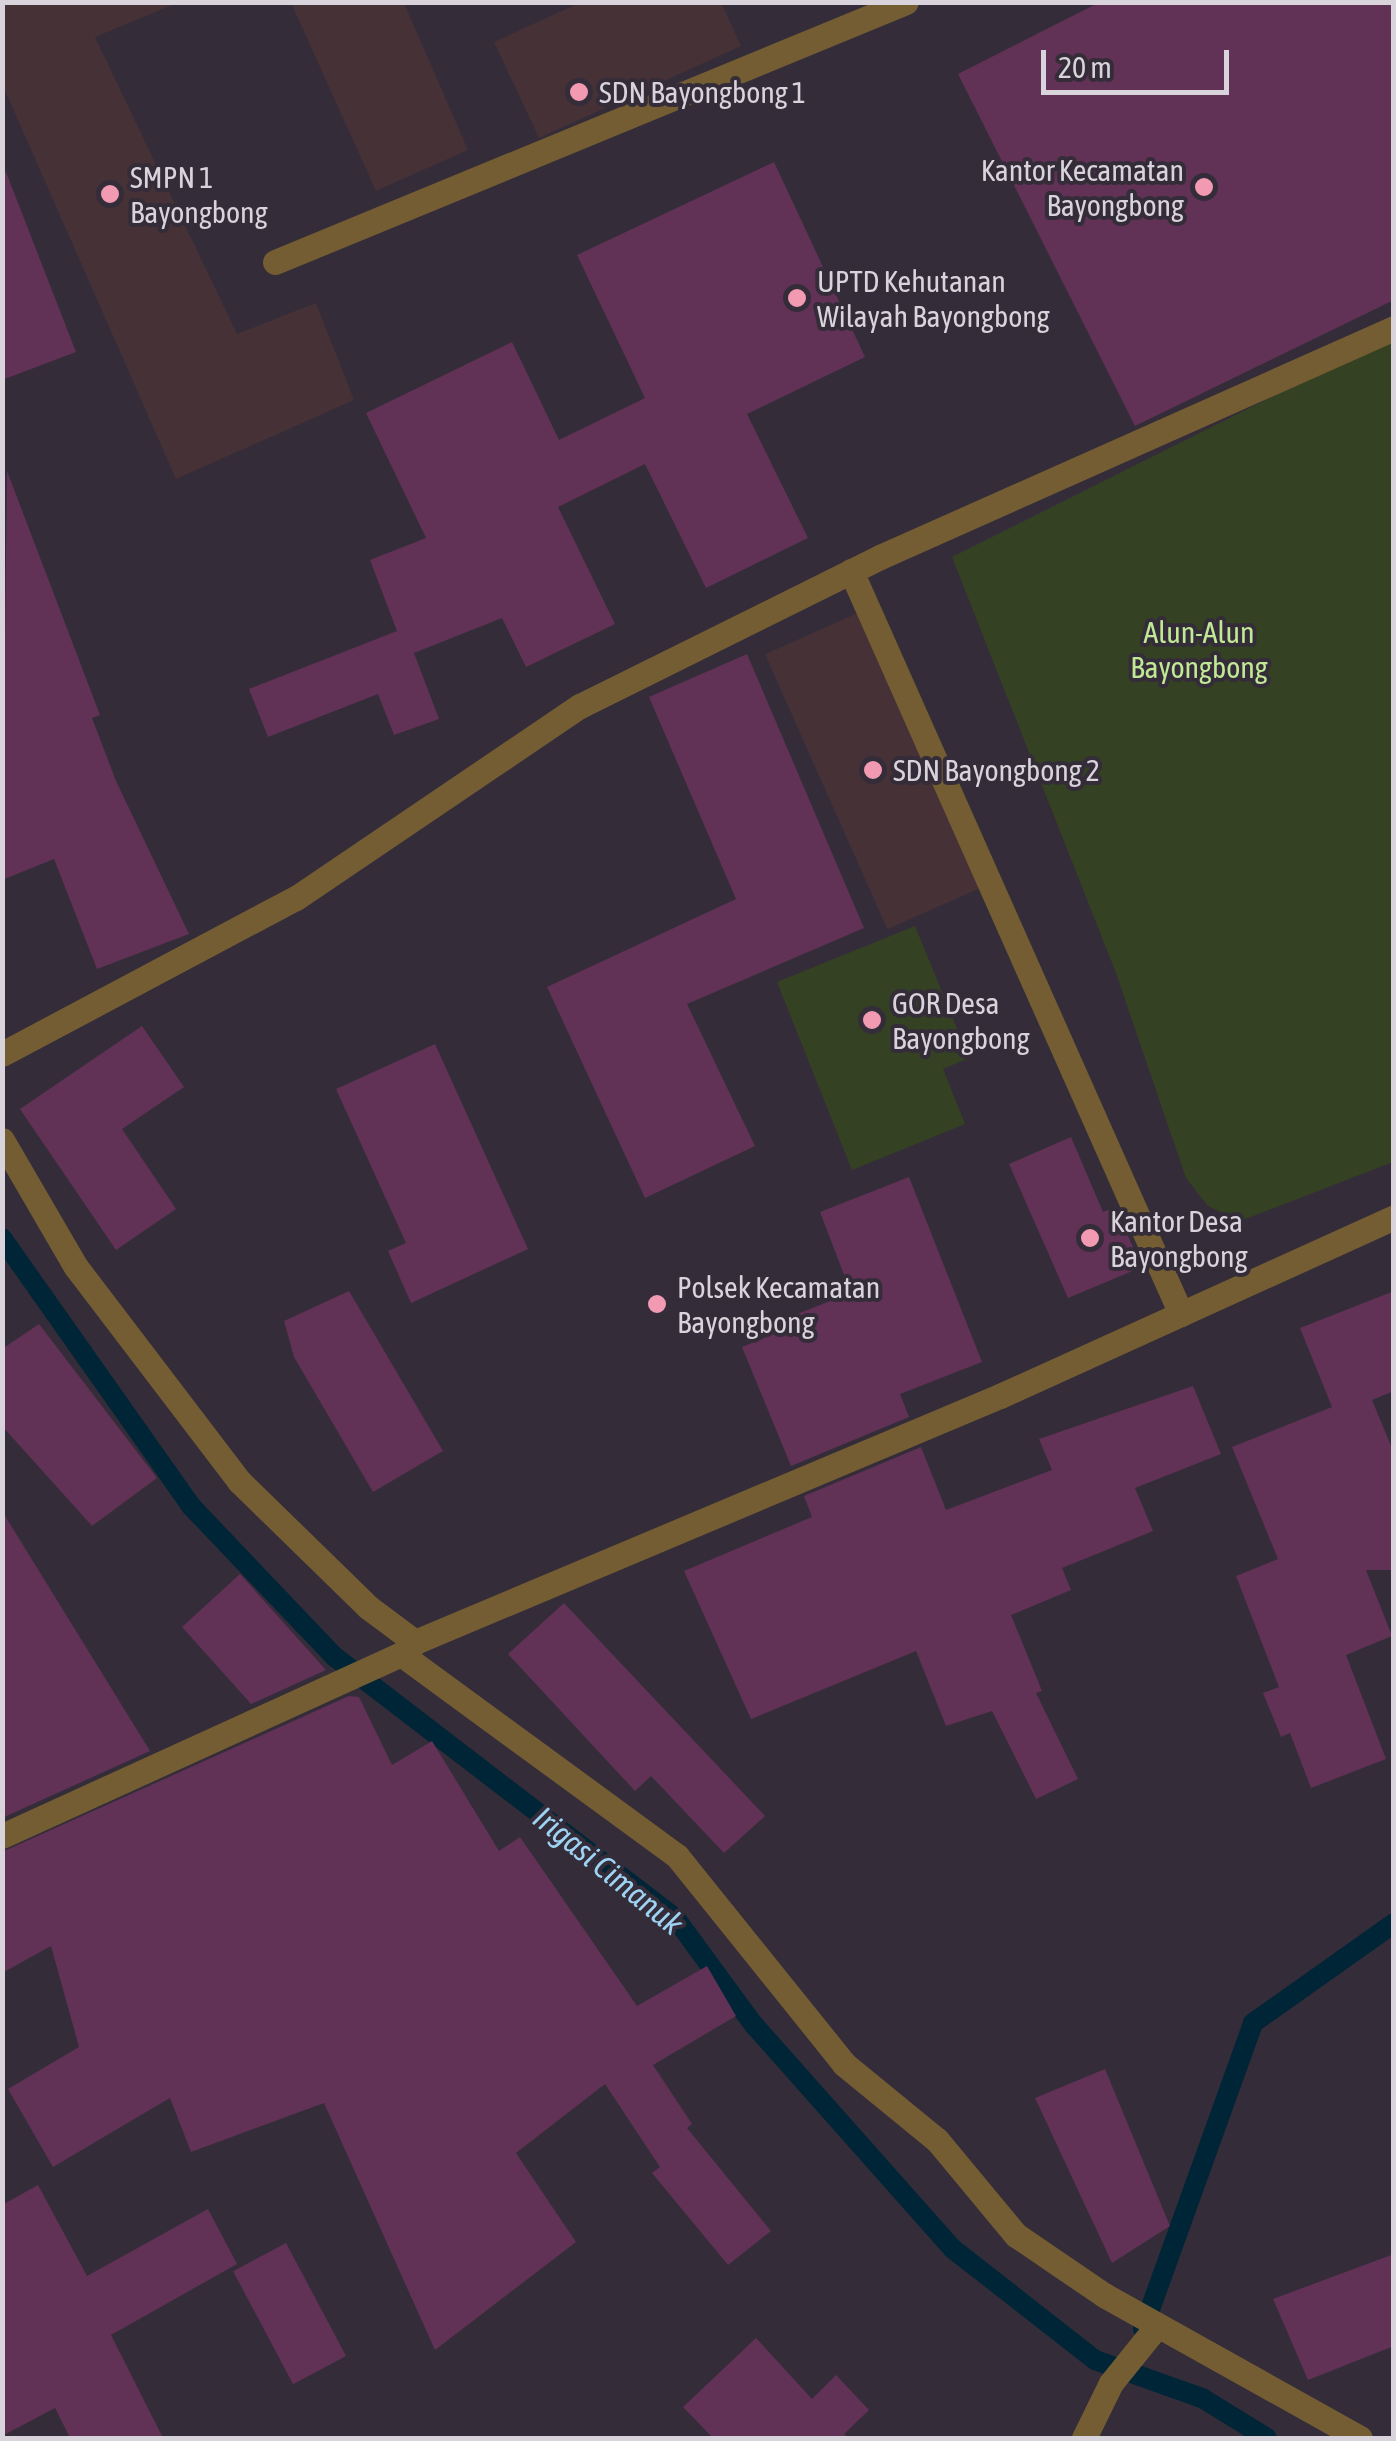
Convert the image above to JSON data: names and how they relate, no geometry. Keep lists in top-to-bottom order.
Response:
{
  "water": ["Irigasi Cimanuk"],
  "parks": ["Alun-Alun Bayongbong"],
  "places": [
    "SDN Bayongbong 1",
    "Kantor Kecamatan Bayongbong",
    "SMPN 1 Bayongbong",
    "UPTD Kehutanan Wilayah Bayongbong",
    "SDN Bayongbong 2",
    "GOR Desa Bayongbong",
    "Kantor Desa Bayongbong",
    "Polsek Kecamatan Bayongbong"
  ],
  "scale_bar": "20 m"
}
